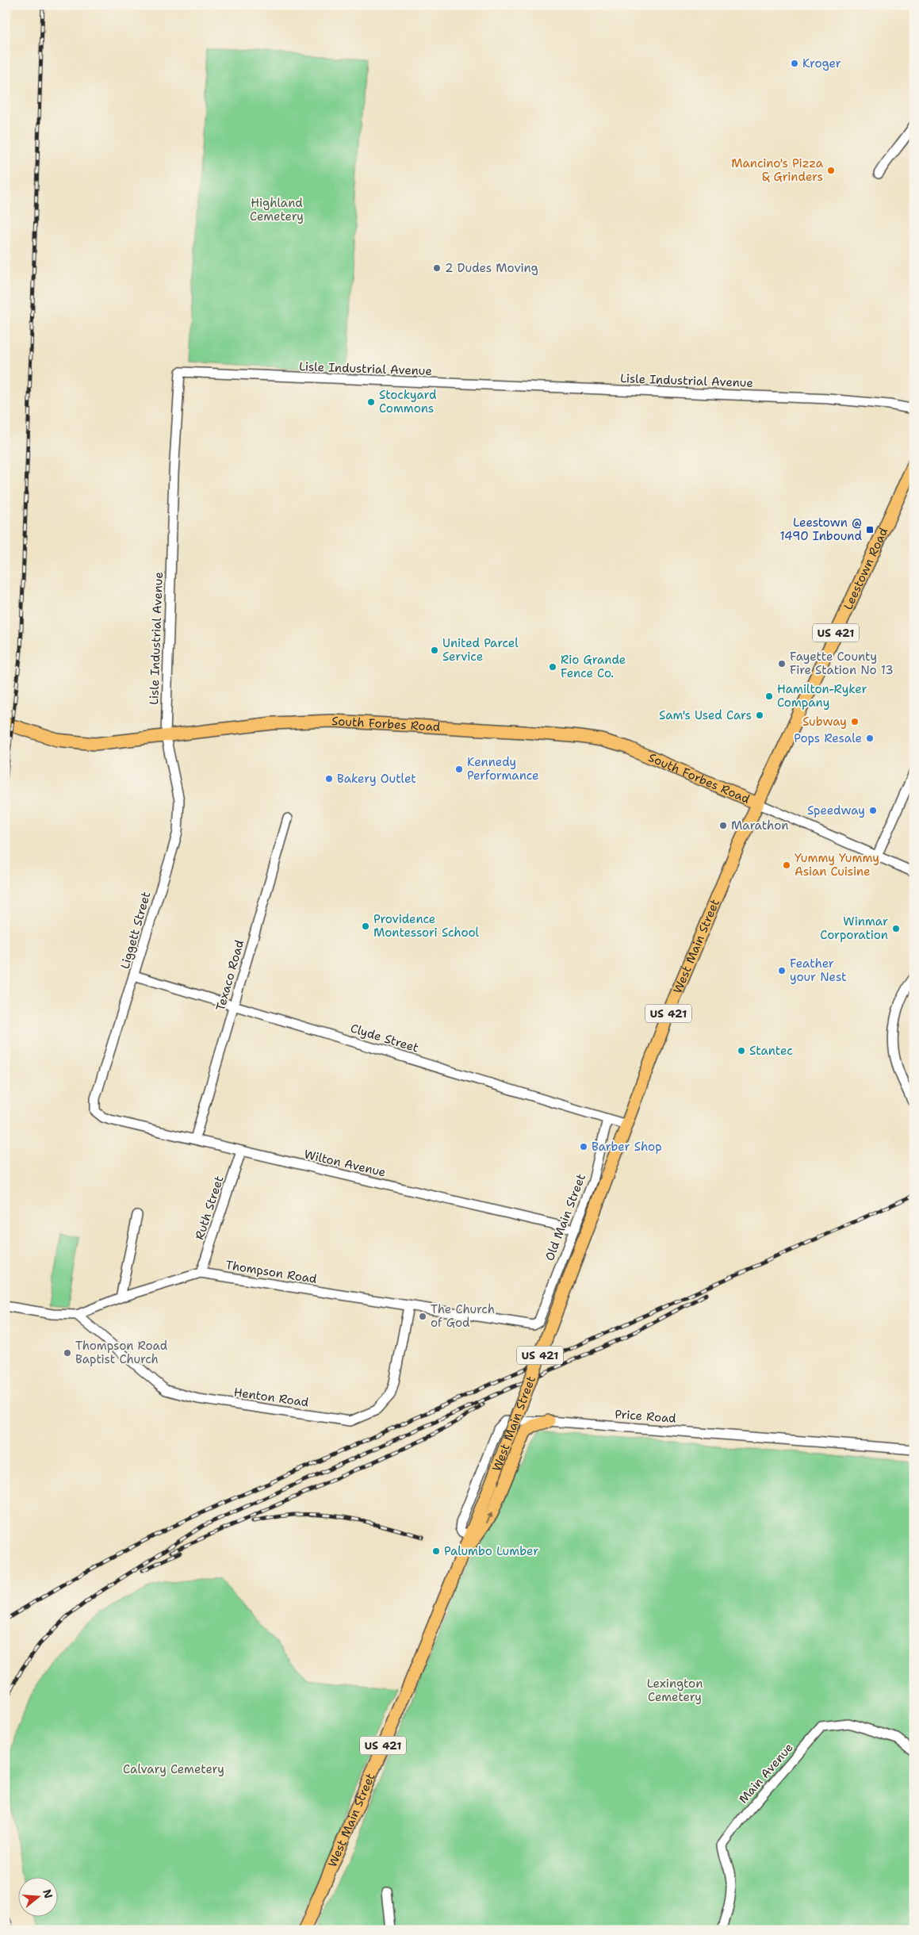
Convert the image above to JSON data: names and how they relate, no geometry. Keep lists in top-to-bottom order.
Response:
{
  "streets": {
    "main road": [
      "Leestown Road",
      "US 421",
      "South Forbes Road",
      "West Main Street"
    ],
    "street": [
      "Lisle Industrial Avenue",
      "Liggett Street",
      "Texaco Road",
      "Clyde Street",
      "Wilton Avenue",
      "Ruth Street",
      "Old Main Street",
      "Thompson Road",
      "Henton Road",
      "Price Road",
      "Main Avenue"
    ]
  },
  "crossings": [
    ["Lisle Industrial Avenue", "South Forbes Road"],
    ["Lisle Industrial Avenue", "Liggett Street"],
    ["Leestown Road", "South Forbes Road"],
    ["Leestown Road", "West Main Street"],
    ["South Forbes Road", "Liggett Street"],
    ["South Forbes Road", "West Main Street"],
    ["Liggett Street", "Clyde Street"],
    ["Liggett Street", "Wilton Avenue"],
    ["West Main Street", "Clyde Street"],
    ["West Main Street", "Price Road"],
    ["Texaco Road", "Clyde Street"],
    ["Texaco Road", "Wilton Avenue"],
    ["Clyde Street", "Old Main Street"],
    ["Wilton Avenue", "Ruth Street"],
    ["Wilton Avenue", "Old Main Street"],
    ["Ruth Street", "Thompson Road"],
    ["Old Main Street", "Thompson Road"],
    ["Thompson Road", "Henton Road"]
  ],
  "parks": ["Highland Cemetery", "Lexington Cemetery", "Calvary Cemetery"],
  "places": {
    "other": [
      "Kroger",
      "Mancino's Pizza & Grinders",
      "2 Dudes Moving",
      "Stockyard Commons",
      "United Parcel Service",
      "Fayette County Fire Station No 13",
      "Rio Grande Fence Co.",
      "Hamilton-Ryker Company",
      "Sam's Used Cars",
      "Subway",
      "Pops Resale",
      "Kennedy Performance",
      "Bakery Outlet",
      "Speedway",
      "Marathon",
      "Yummy Yummy Asian Cuisine",
      "Providence Montessori School",
      "Winmar Corporation",
      "Feather your Nest",
      "Stantec",
      "Barber Shop",
      "The Church of God",
      "Thompson Road Baptist Church",
      "Palumbo Lumber"
    ],
    "transit": ["Leestown @ 1490 Inbound"]
  },
  "north": "right"
}
